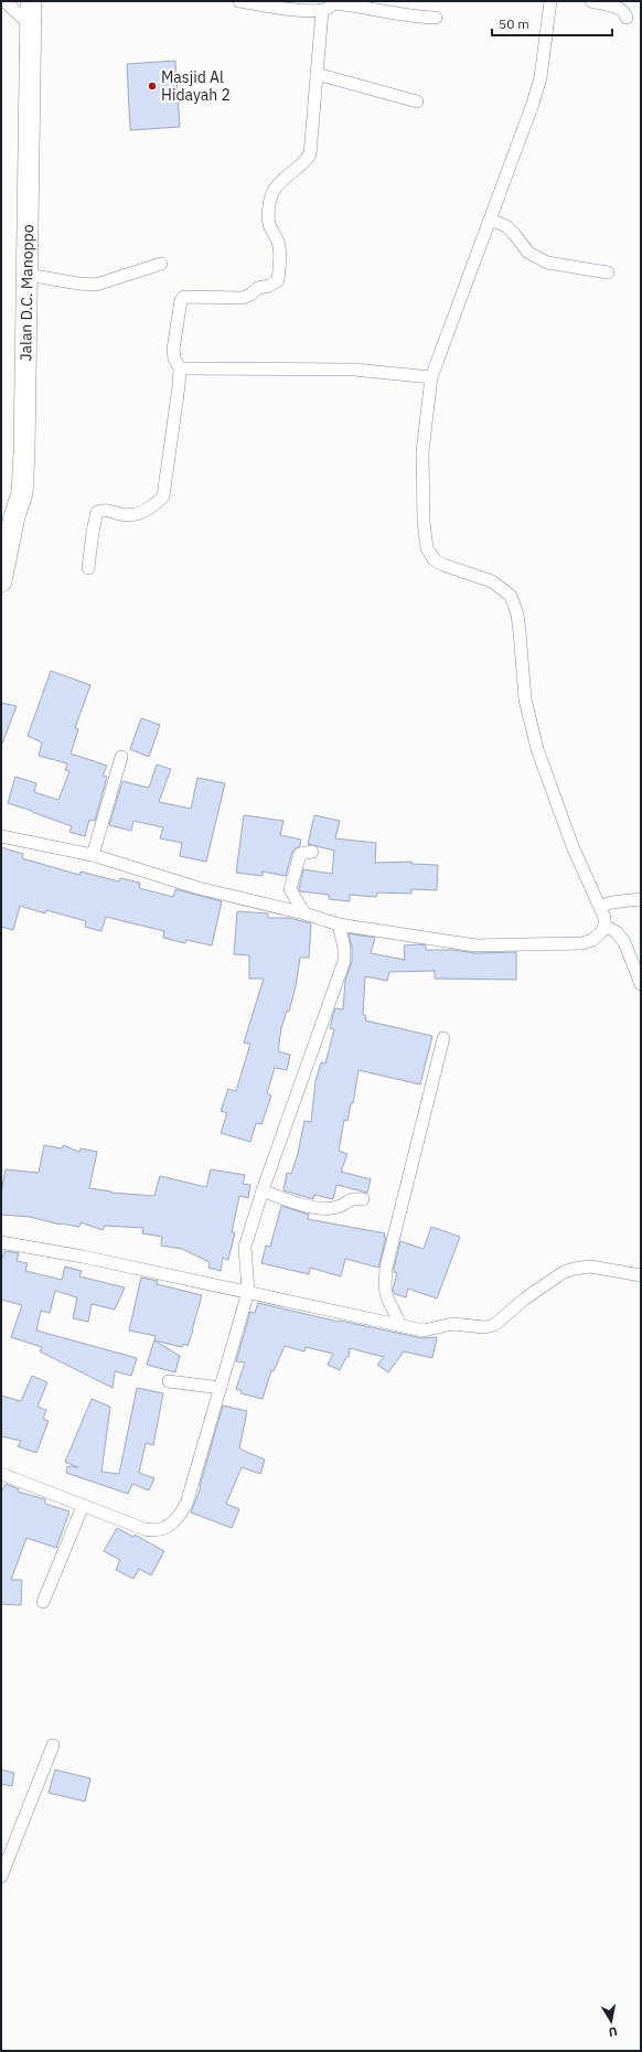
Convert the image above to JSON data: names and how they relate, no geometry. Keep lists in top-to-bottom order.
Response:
{
  "streets": {
    "highway": ["Jalan D.C. Manoppo"]
  },
  "places": ["Masjid Al Hidayah 2"],
  "scale_bar": "50 m",
  "north": "bottom"
}
